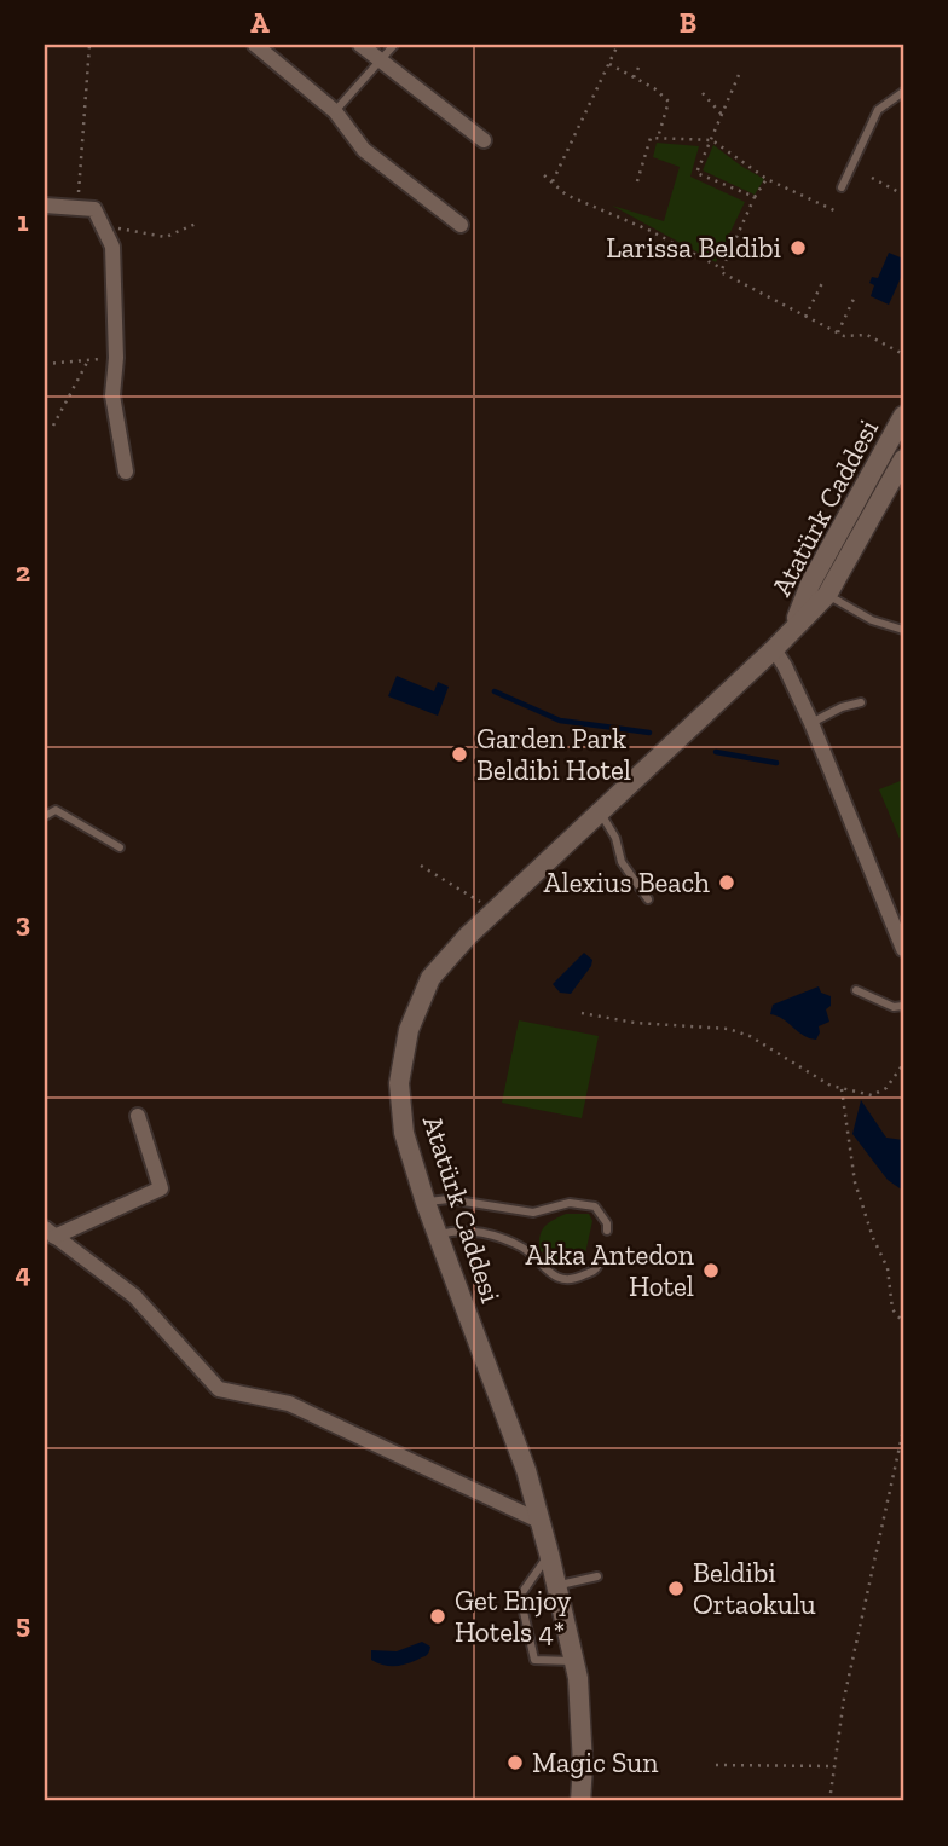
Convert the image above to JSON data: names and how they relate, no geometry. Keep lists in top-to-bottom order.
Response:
{
  "streets": {
    "street": ["Atatürk Caddesi"]
  },
  "places": [
    "Larissa Beldibi",
    "Garden Park Beldibi Hotel",
    "Alexius Beach",
    "Akka Antedon Hotel",
    "Beldibi Ortaokulu",
    "Get Enjoy Hotels 4*",
    "Magic Sun"
  ],
  "grid": {
    "columns": ["A", "B"],
    "rows": [
      "1",
      "2",
      "3",
      "4",
      "5"
    ]
  }
}
